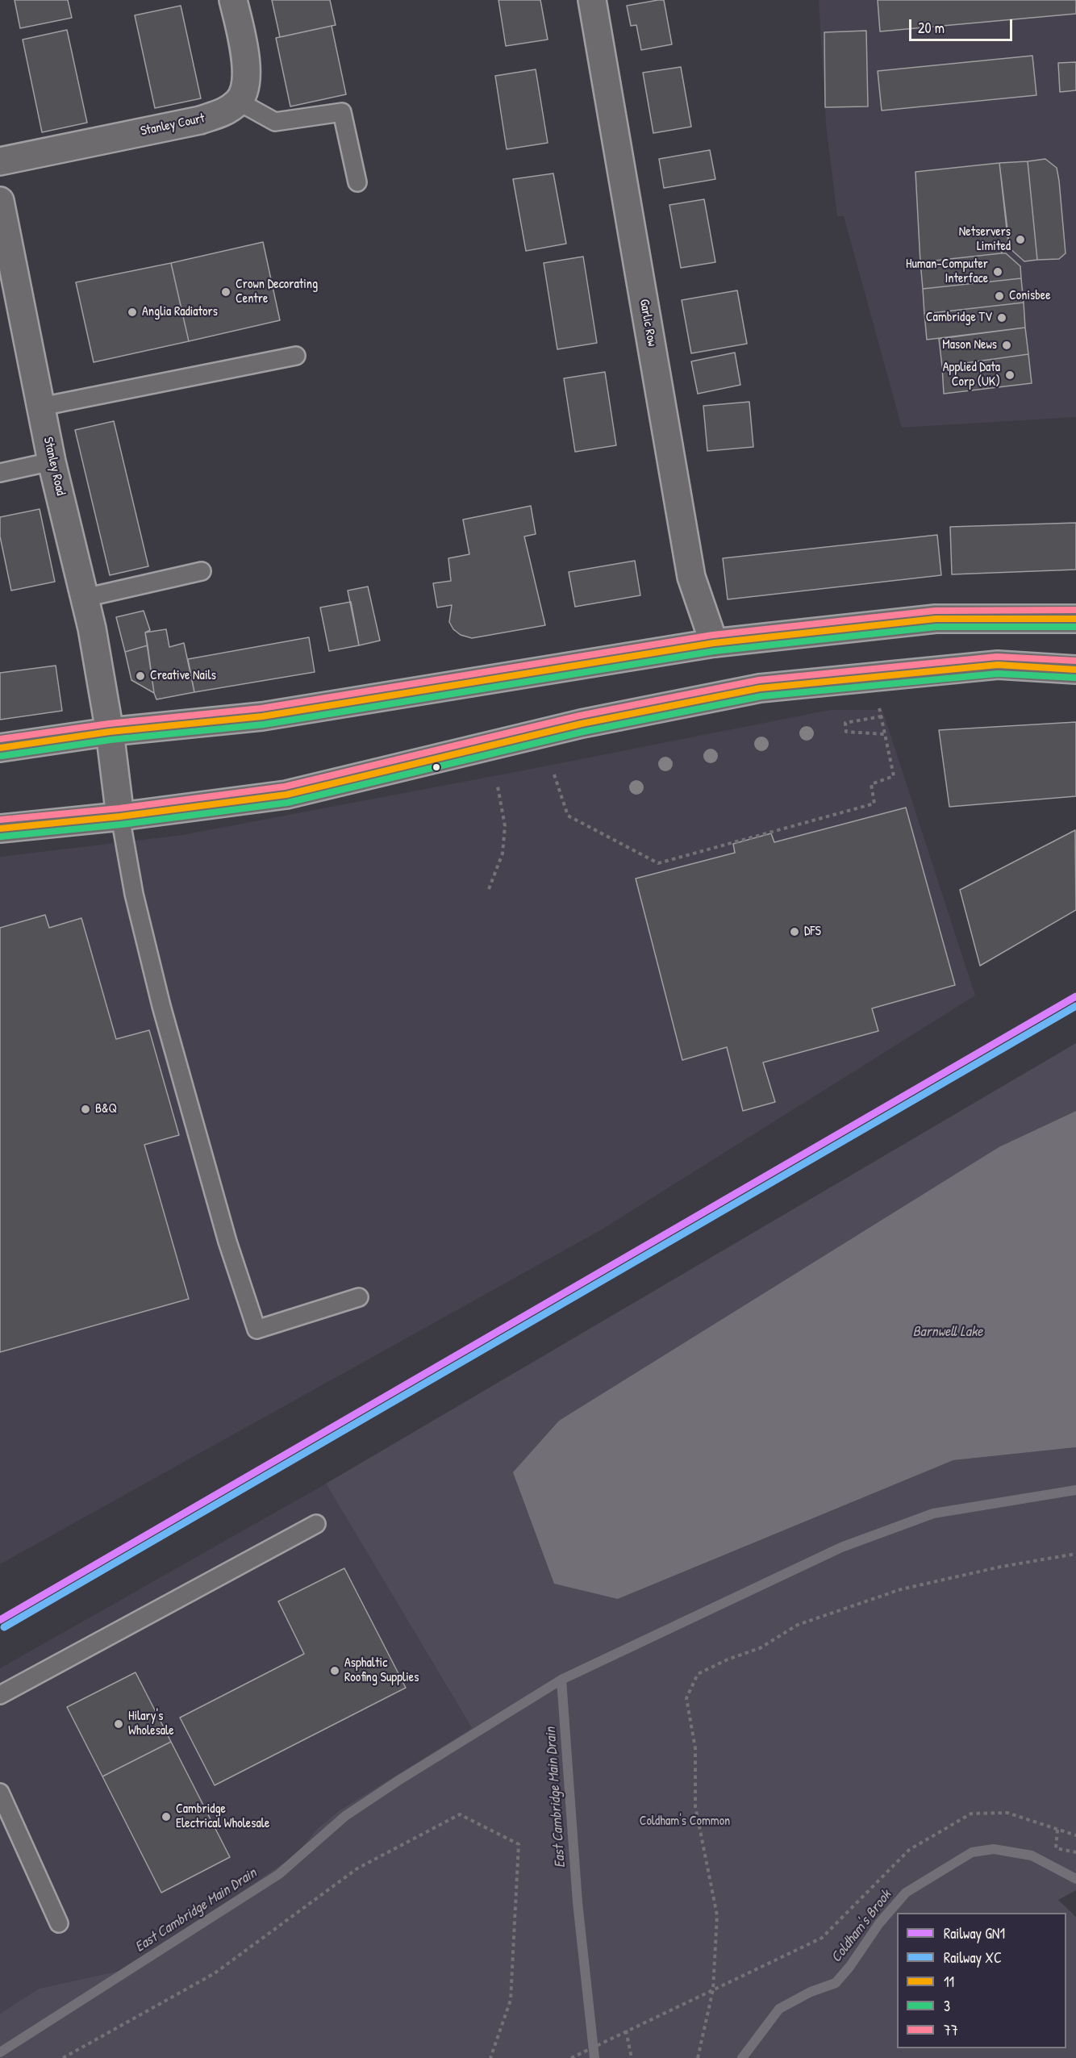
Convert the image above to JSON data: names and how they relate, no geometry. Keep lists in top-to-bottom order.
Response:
{
  "streets": {
    "main road": ["Stanley Court", "Garlic Row", "Stanley Road"]
  },
  "water": ["Barnwell Lake", "East Cambridge Main Drain", "Coldham's Brook"],
  "parks": ["Coldham's Common"],
  "places": [
    "Netservers Limited",
    "Human-Computer Interface",
    "Crown Decorating Centre",
    "Conisbee",
    "Anglia Radiators",
    "Cambridge TV",
    "Mason News",
    "Applied Data Corp (UK)",
    "Creative Nails",
    "DFS",
    "B&Q",
    "Asphaltic Roofing Supplies",
    "Hilary's Wholesale",
    "Cambridge Electrical Wholesale"
  ],
  "lines": [
    "transit line 77",
    "transit line 11",
    "transit line 3",
    "rail line GN1",
    "rail line XC"
  ],
  "legend": [
    "Railway GN1",
    "Railway XC",
    "11",
    "3",
    "77"
  ],
  "scale_bar": "20 m"
}
